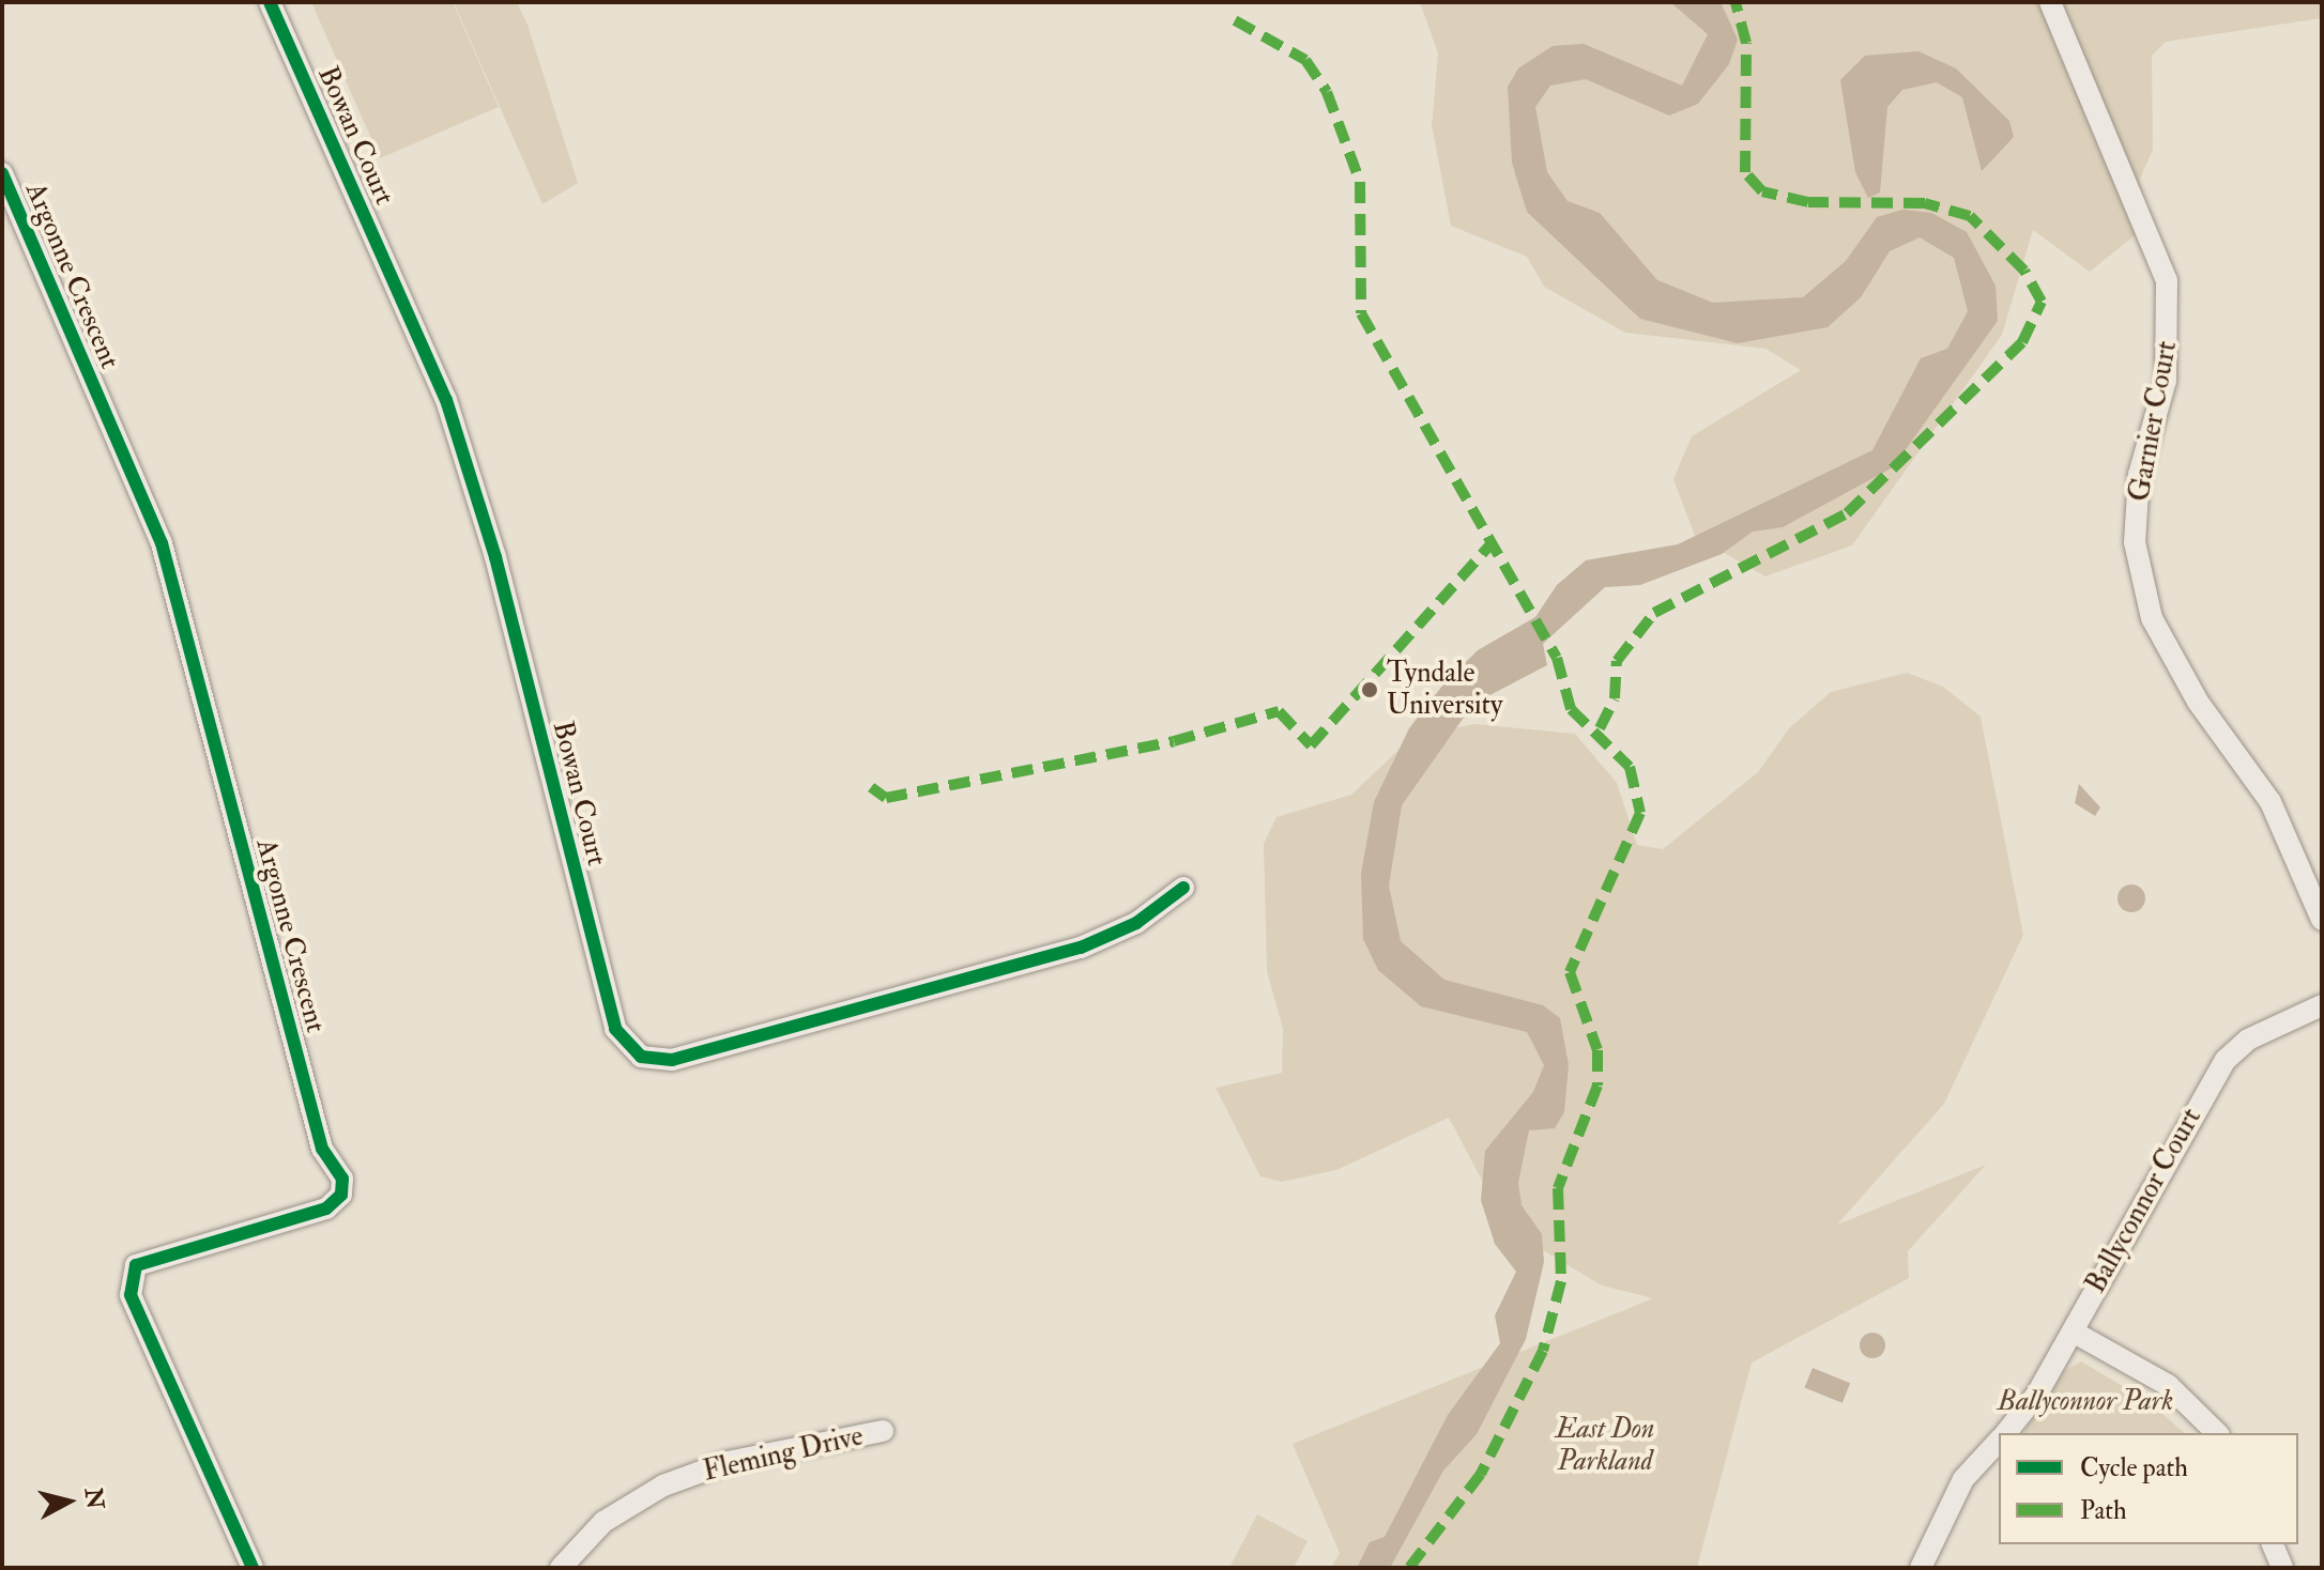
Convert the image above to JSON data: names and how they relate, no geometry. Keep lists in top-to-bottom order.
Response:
{
  "streets": {
    "street": [
      "Bowan Court",
      "Argonne Crescent",
      "Garnier Court",
      "Ballyconnor Court",
      "Fleming Drive"
    ]
  },
  "parks": ["Ballyconnor Park", "East Don Parkland"],
  "places": ["Tyndale University"],
  "legend": ["Cycle path", "Path"],
  "north": "right"
}
